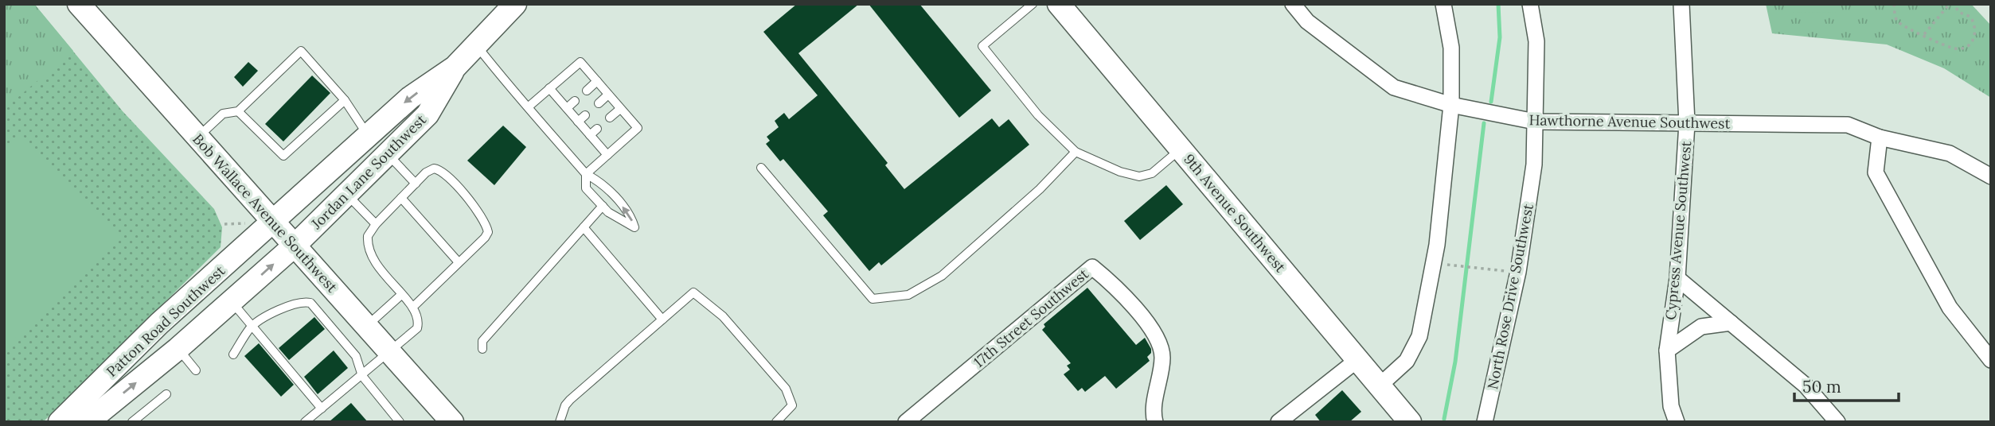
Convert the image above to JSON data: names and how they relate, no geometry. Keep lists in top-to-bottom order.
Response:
{
  "streets": {
    "main road": [
      "Jordan Lane Southwest",
      "Bob Wallace Avenue Southwest",
      "9th Avenue Southwest",
      "Patton Road Southwest"
    ],
    "street": [
      "Hawthorne Avenue Southwest",
      "Cypress Avenue Southwest",
      "North Rose Drive Southwest",
      "17th Street Southwest"
    ]
  },
  "crossings": [
    ["Hawthorne Avenue Southwest", "Cypress Avenue Southwest"],
    ["Hawthorne Avenue Southwest", "North Rose Drive Southwest"],
    ["Jordan Lane Southwest", "Bob Wallace Avenue Southwest"],
    ["Jordan Lane Southwest", "Patton Road Southwest"],
    ["Bob Wallace Avenue Southwest", "Patton Road Southwest"]
  ],
  "scale_bar": "50 m"
}
